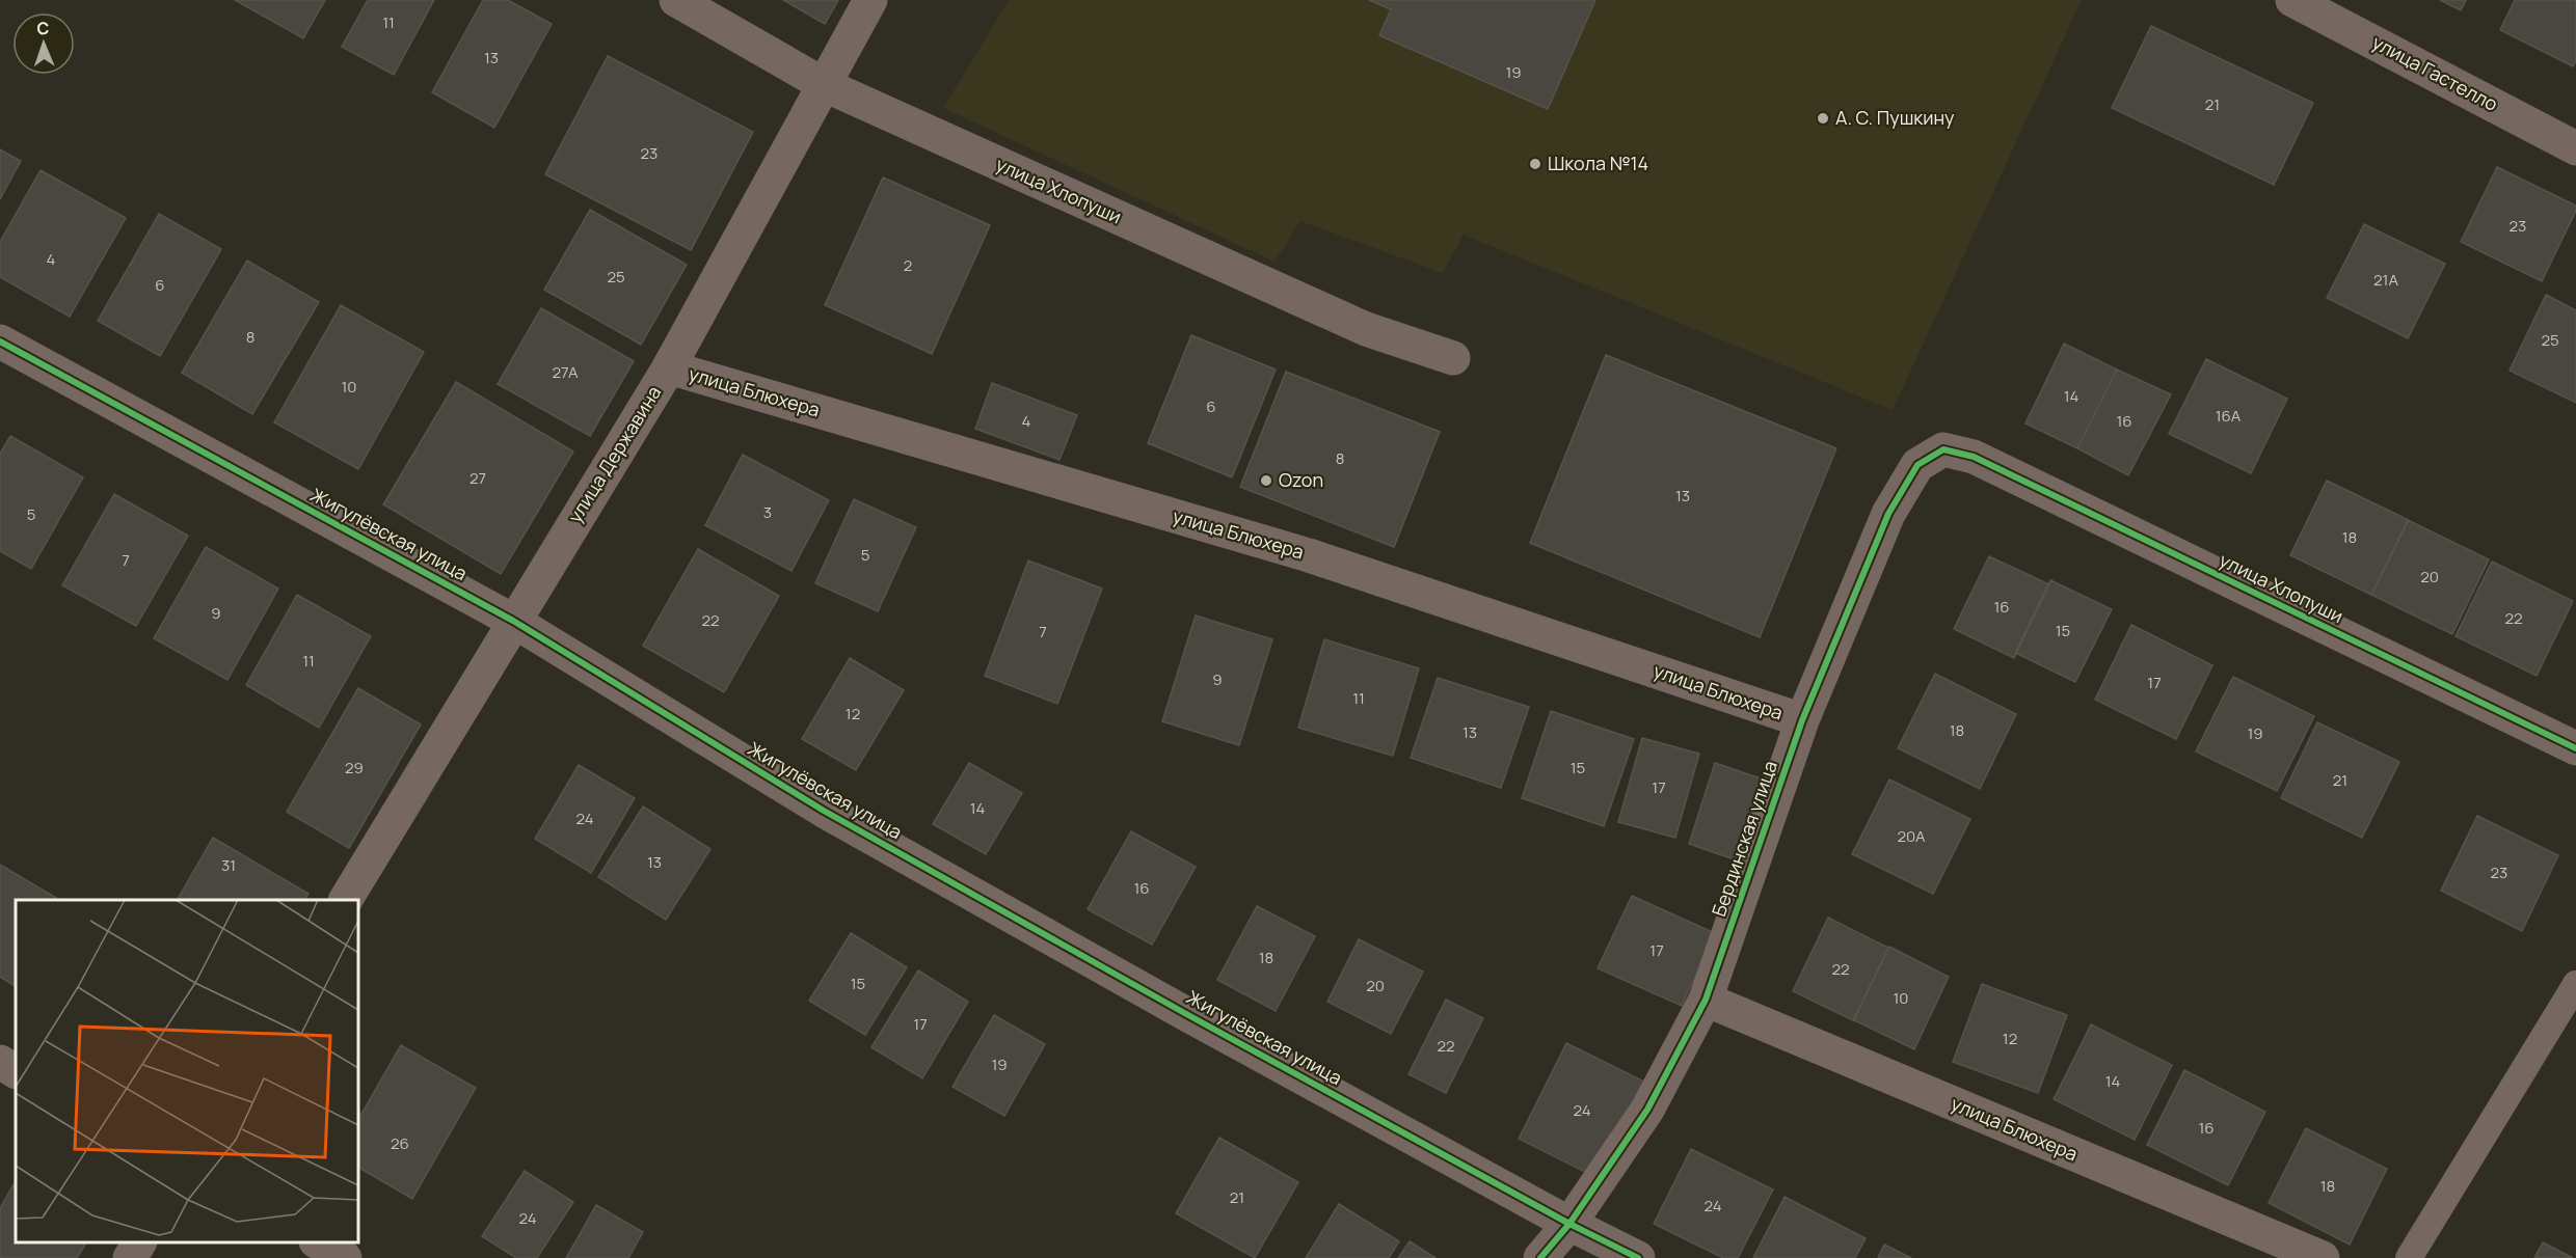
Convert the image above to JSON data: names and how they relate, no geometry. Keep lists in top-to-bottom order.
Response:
{
  "streets": {
    "street": [
      "улица Гастелло",
      "улица Хлопуши",
      "улица Блюхера",
      "улица Державина",
      "Жигулёвская улица",
      "Бердинская улица"
    ]
  },
  "crossings": [
    ["улица Хлопуши", "улица Державина"],
    ["улица Хлопуши", "Бердинская улица"],
    ["улица Блюхера", "улица Державина"],
    ["улица Блюхера", "Бердинская улица"],
    ["улица Державина", "Жигулёвская улица"],
    ["Жигулёвская улица", "Бердинская улица"]
  ],
  "places": ["А. С. Пушкину", "Школа №14", "Ozon"],
  "house_numbers": [
    "11",
    "13",
    "19",
    "21",
    "23",
    "23",
    "4",
    "2",
    "25",
    "21А",
    "6",
    "8",
    "25",
    "27А",
    "10",
    "14",
    "6",
    "16А",
    "4",
    "16",
    "8",
    "27",
    "13",
    "3",
    "5",
    "18",
    "5",
    "7",
    "20",
    "16",
    "9",
    "22",
    "22",
    "15",
    "7",
    "11",
    "9",
    "17",
    "11",
    "12",
    "18",
    "13",
    "19",
    "29",
    "15",
    "21",
    "17",
    "14",
    "24",
    "20А",
    "13",
    "31",
    "23",
    "16",
    "17",
    "18",
    "22",
    "15",
    "20",
    "10",
    "17",
    "12",
    "22",
    "19",
    "14",
    "24",
    "16",
    "26",
    "18",
    "21",
    "24",
    "24"
  ],
  "north": "top"
}
